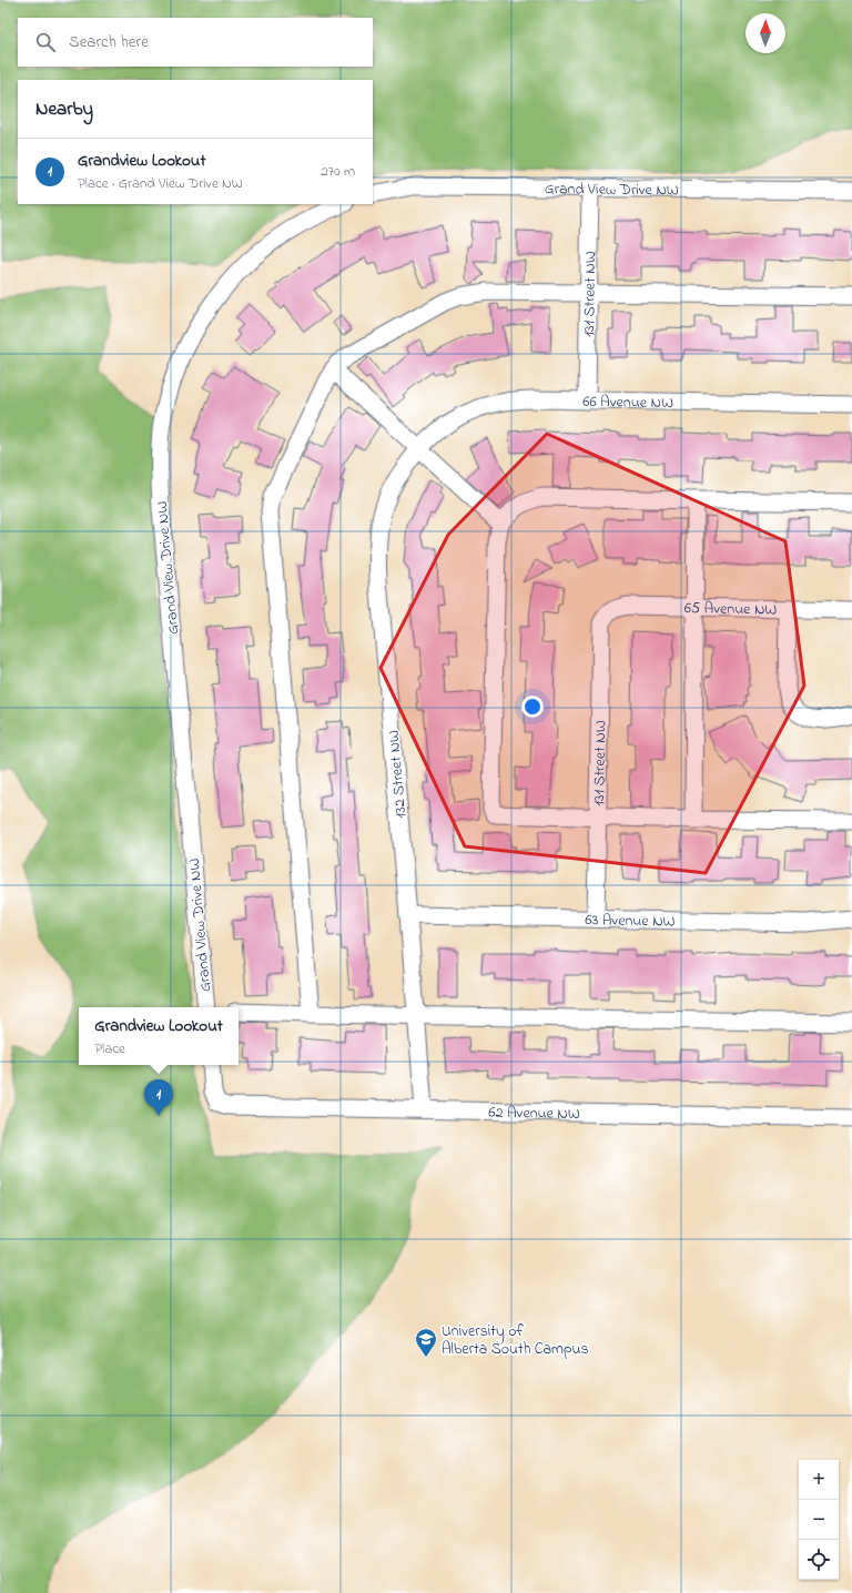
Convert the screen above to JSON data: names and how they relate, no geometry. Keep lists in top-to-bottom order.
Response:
{
  "streets": {
    "street": [
      "Grand View Drive NW",
      "131 Street NW",
      "66 Avenue NW",
      "65 Avenue NW",
      "132 Street NW",
      "63 Avenue NW",
      "62 Avenue NW"
    ]
  },
  "crossings": [
    ["Grand View Drive NW", "131 Street NW"],
    ["131 Street NW", "66 Avenue NW"],
    ["131 Street NW", "65 Avenue NW"],
    ["131 Street NW", "63 Avenue NW"],
    ["66 Avenue NW", "132 Street NW"],
    ["132 Street NW", "63 Avenue NW"],
    ["132 Street NW", "62 Avenue NW"]
  ],
  "places": {
    "school or university": ["University of Alberta South Campus"]
  },
  "north": "top",
  "page": {
    "search": "Search here",
    "heading": "Nearby",
    "list": [
      {
        "mark": "1",
        "name": "Grandview Lookout",
        "note": "Place · Grand View Drive NW",
        "value": "270 m"
      }
    ],
    "popup": ["Grandview Lookout", "Place"],
    "pins": "1",
    "map_buttons": ["+", "−"]
  }
}
